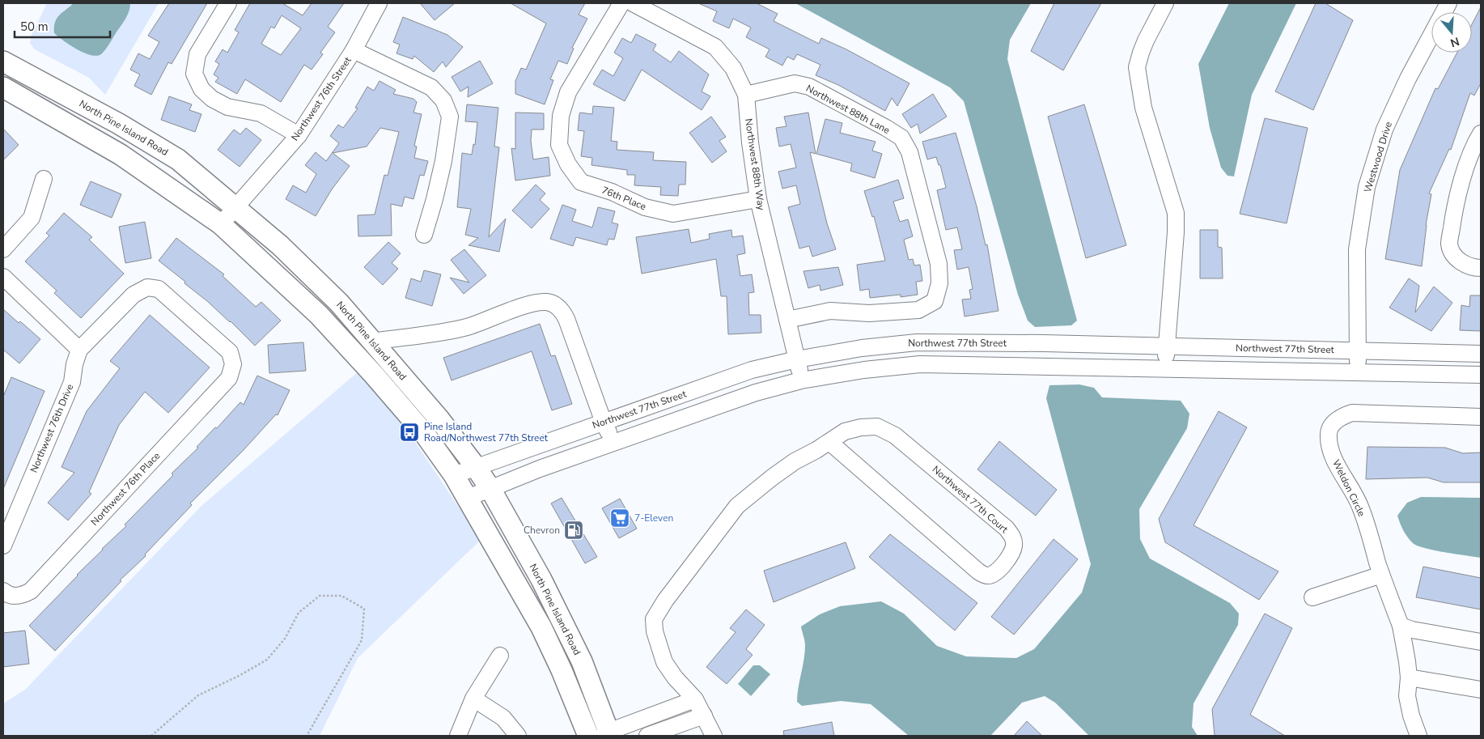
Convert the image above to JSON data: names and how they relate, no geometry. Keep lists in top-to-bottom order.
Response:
{
  "streets": {
    "main road": ["North Pine Island Road"],
    "street": [
      "Northwest 76th Street",
      "Northwest 88th Lane",
      "Westwood Drive",
      "Northwest 88th Way",
      "76th Place",
      "Northwest 77th Street",
      "Northwest 76th Drive",
      "Weldon Circle",
      "Northwest 76th Place",
      "Northwest 77th Court"
    ]
  },
  "crossings": [
    ["Northwest 76th Street", "North Pine Island Road"],
    ["Northwest 88th Lane", "Northwest 88th Way"],
    ["North Pine Island Road", "Northwest 77th Street"],
    ["Westwood Drive", "Northwest 77th Street"],
    ["Northwest 88th Way", "76th Place"],
    ["Northwest 88th Way", "Northwest 77th Street"],
    ["Northwest 76th Drive", "Northwest 76th Place"]
  ],
  "places": {
    "bus stop": ["Pine Island Road/Northwest 77th Street"],
    "supermarket": ["7-Eleven"],
    "fuel station": ["Chevron"]
  },
  "scale_bar": "50 m",
  "north": "bottom"
}
